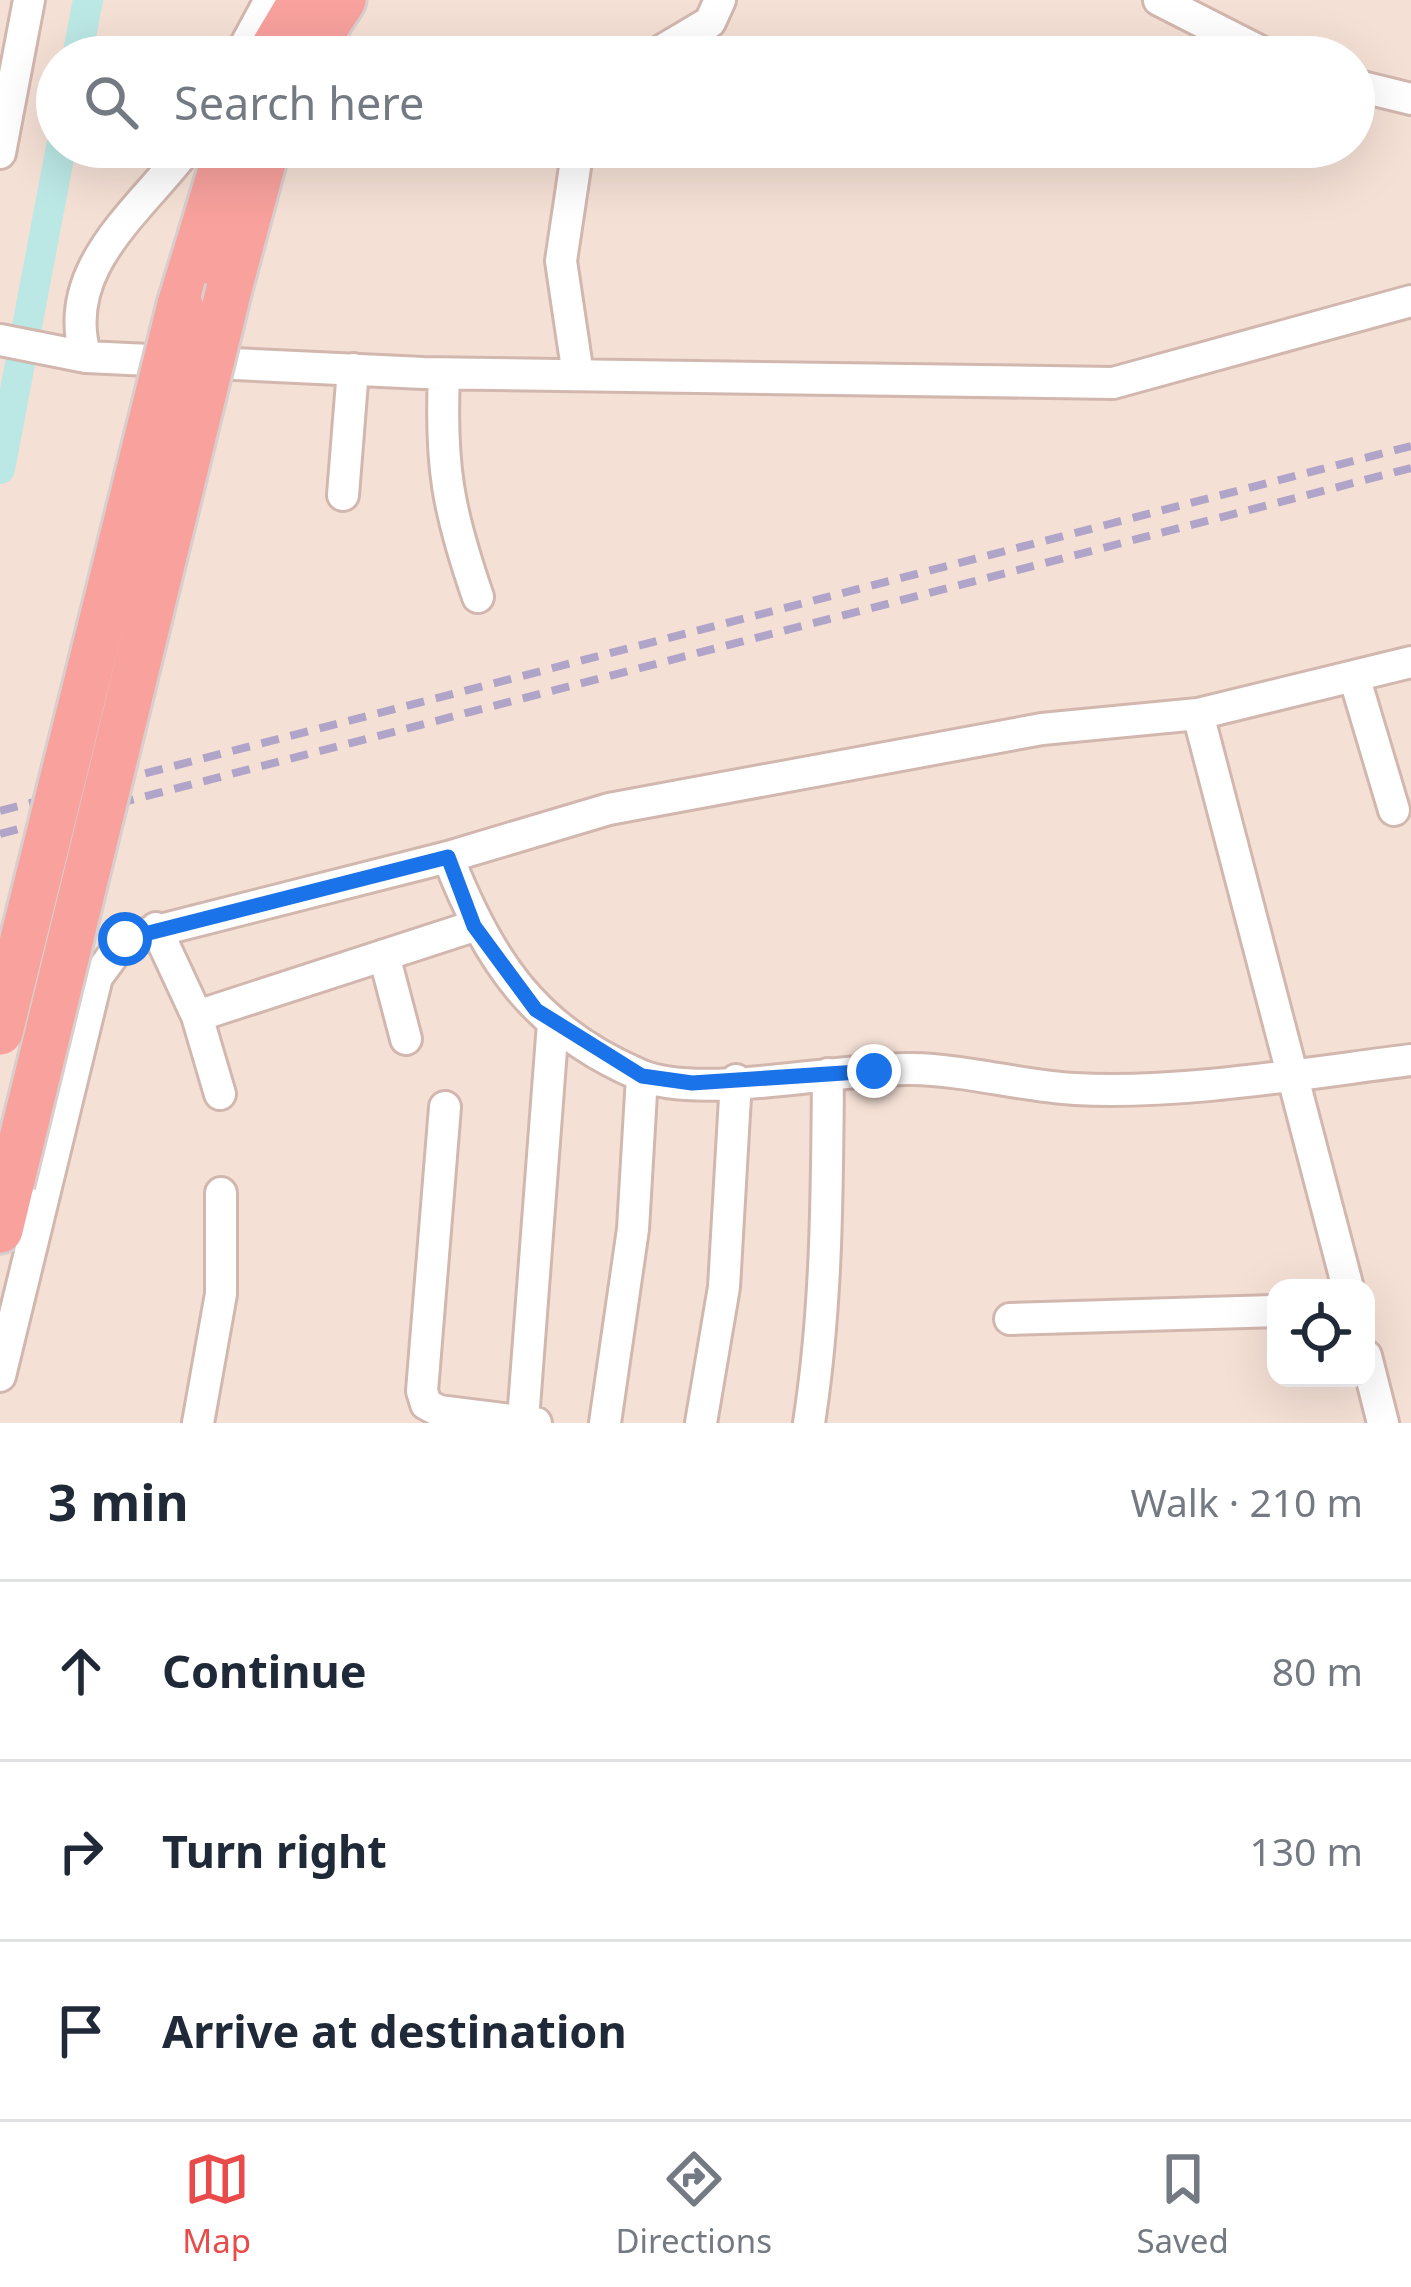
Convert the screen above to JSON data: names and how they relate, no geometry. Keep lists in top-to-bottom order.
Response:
{
  "page": {
    "search": "Search here",
    "heading": ["3 min", "Walk · 210 m"],
    "list": [
      ["Continue", "80 m"],
      ["Turn right", "130 m"],
      "Arrive at destination"
    ],
    "nav": ["Map", "Directions", "Saved"]
  }
}
